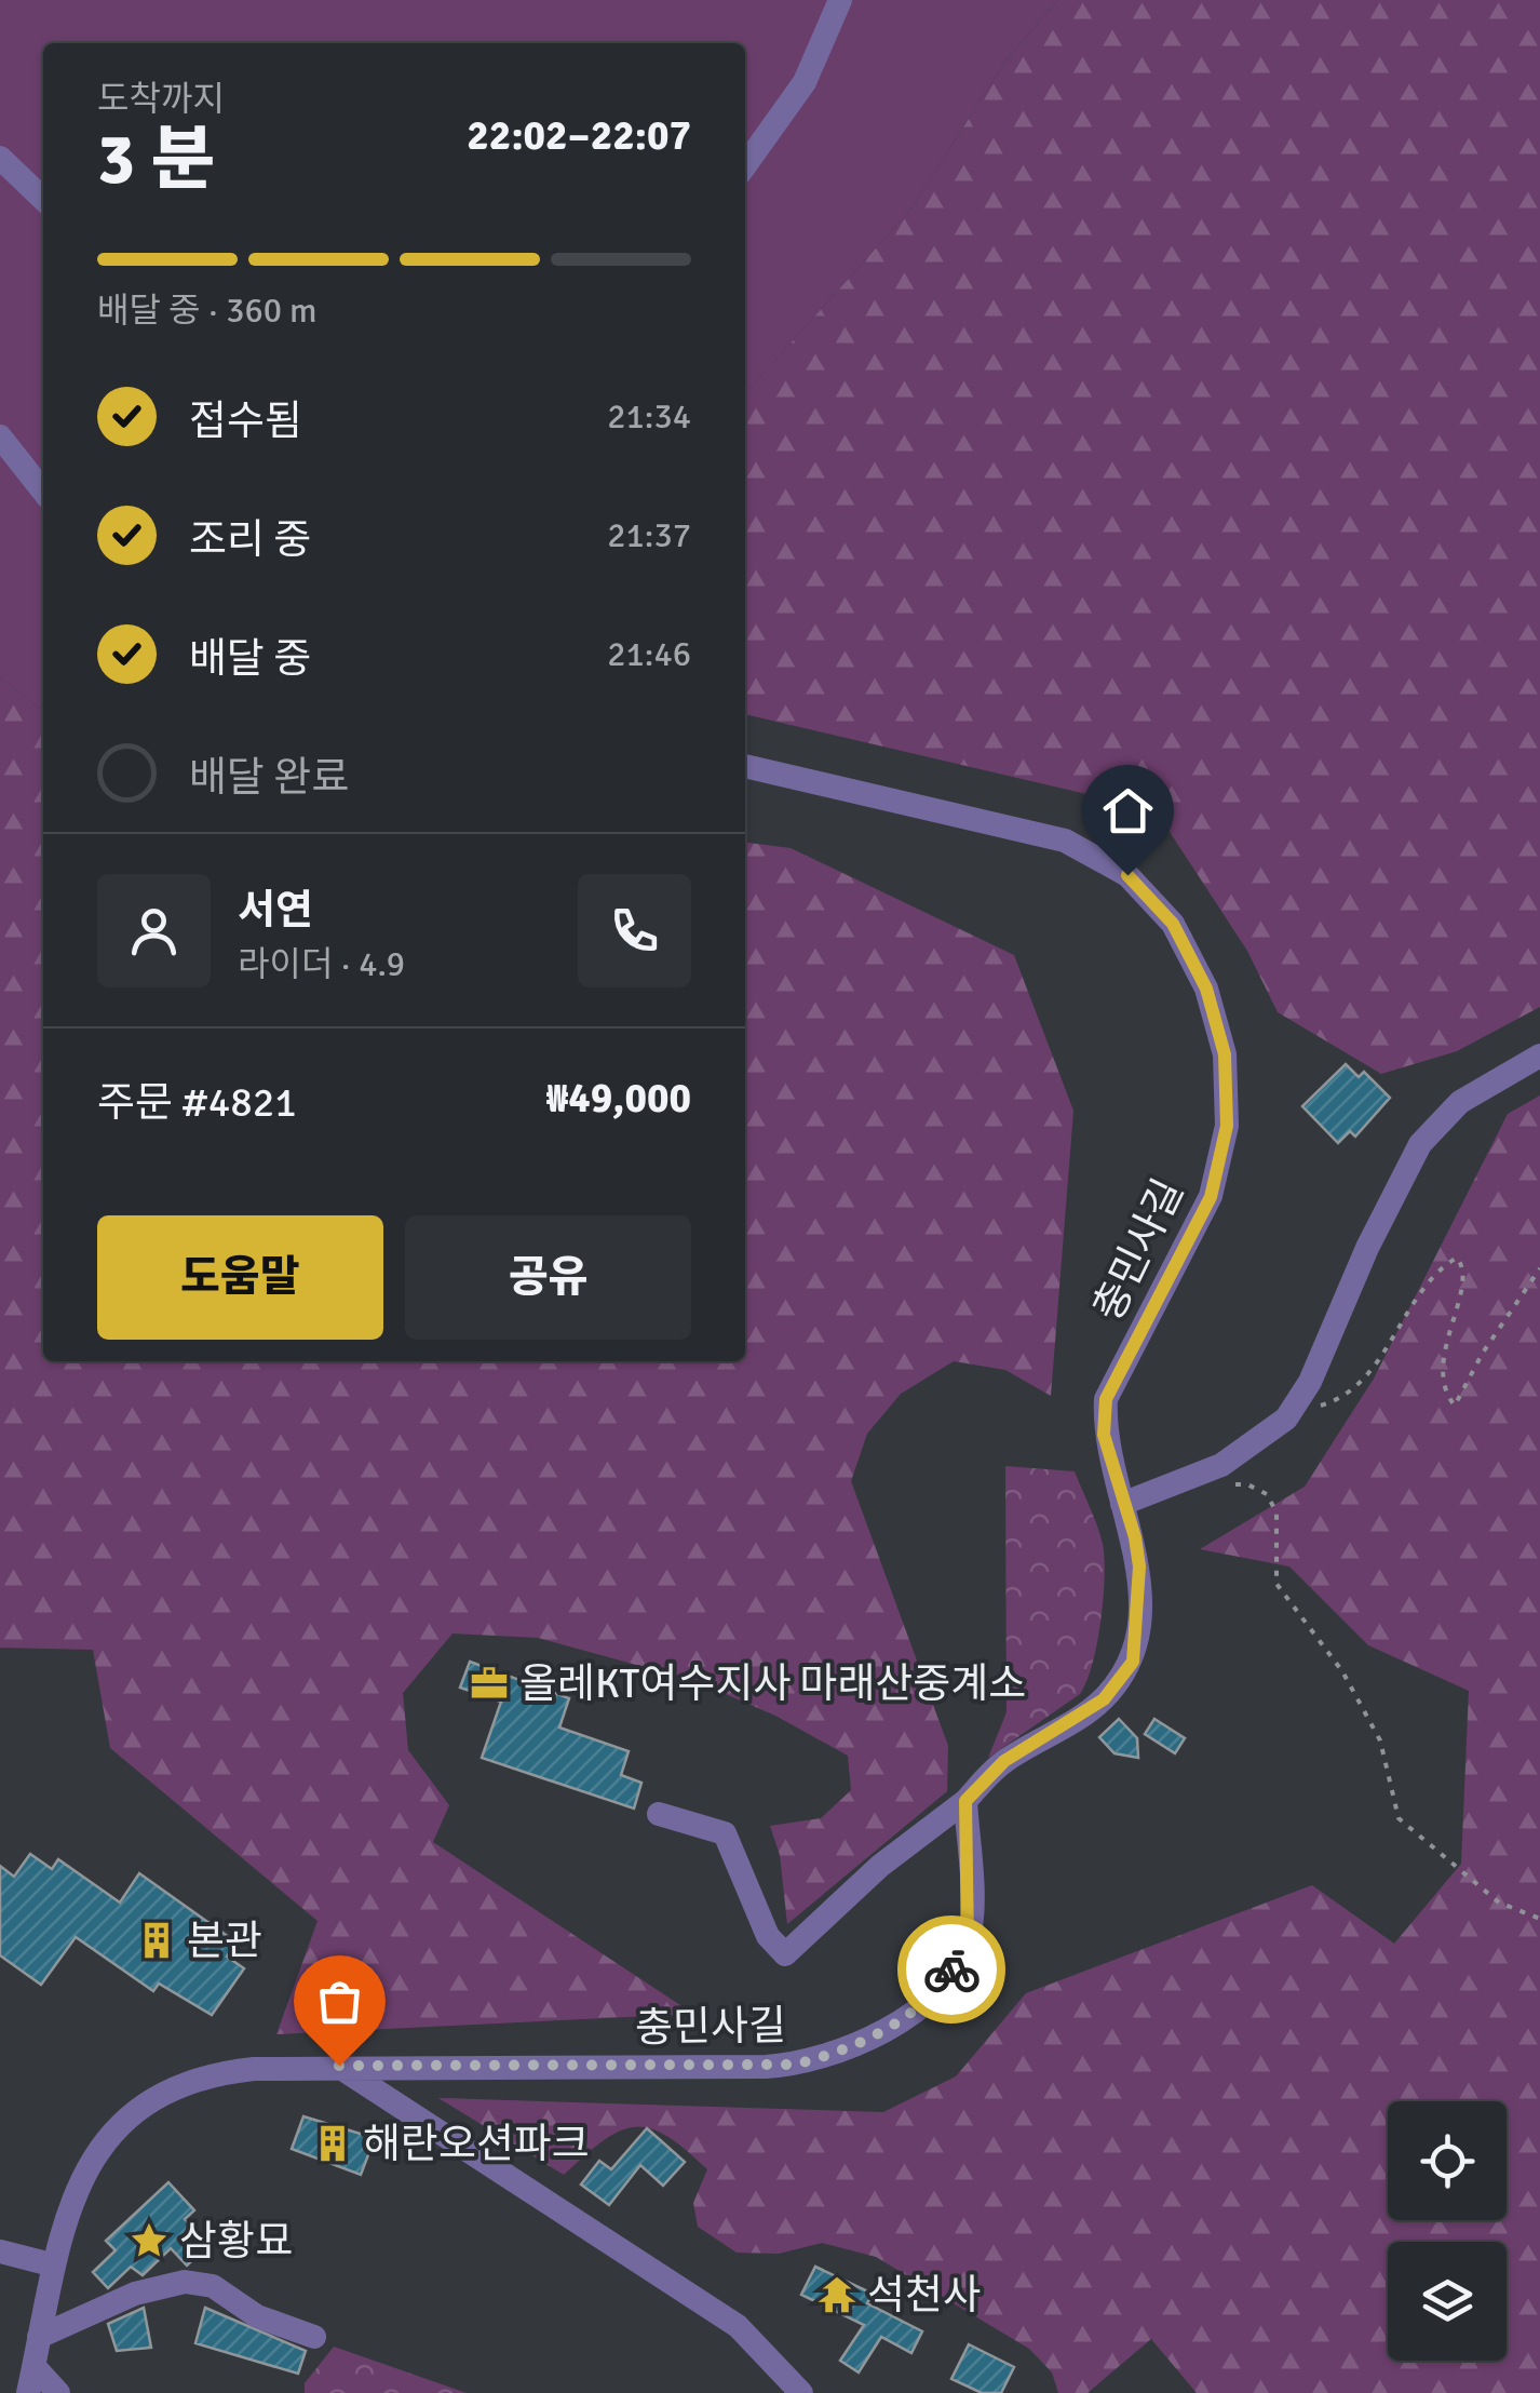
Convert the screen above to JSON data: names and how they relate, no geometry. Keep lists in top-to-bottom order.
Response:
{
  "streets": {
    "street": ["충민사길"]
  },
  "places": {
    "office": ["올레KT여수지사 마래산중계소"],
    "building": ["본관", "해란오션파크"],
    "place": ["삼황묘"],
    "temple": ["석천사"]
  },
  "page": {
    "heading": ["3 분", "도착까지", "22:02–22:07"],
    "panel": [
      "서연",
      "라이더 · 4.9",
      "주문 #4821",
      "₩49,000"
    ],
    "bar": "배달 중 · 360 m",
    "list": [
      ["접수됨", "21:34"],
      ["조리 중", "21:37"],
      ["배달 중", "21:46"],
      "배달 완료"
    ],
    "buttons": ["도움말", "공유"]
  }
}
